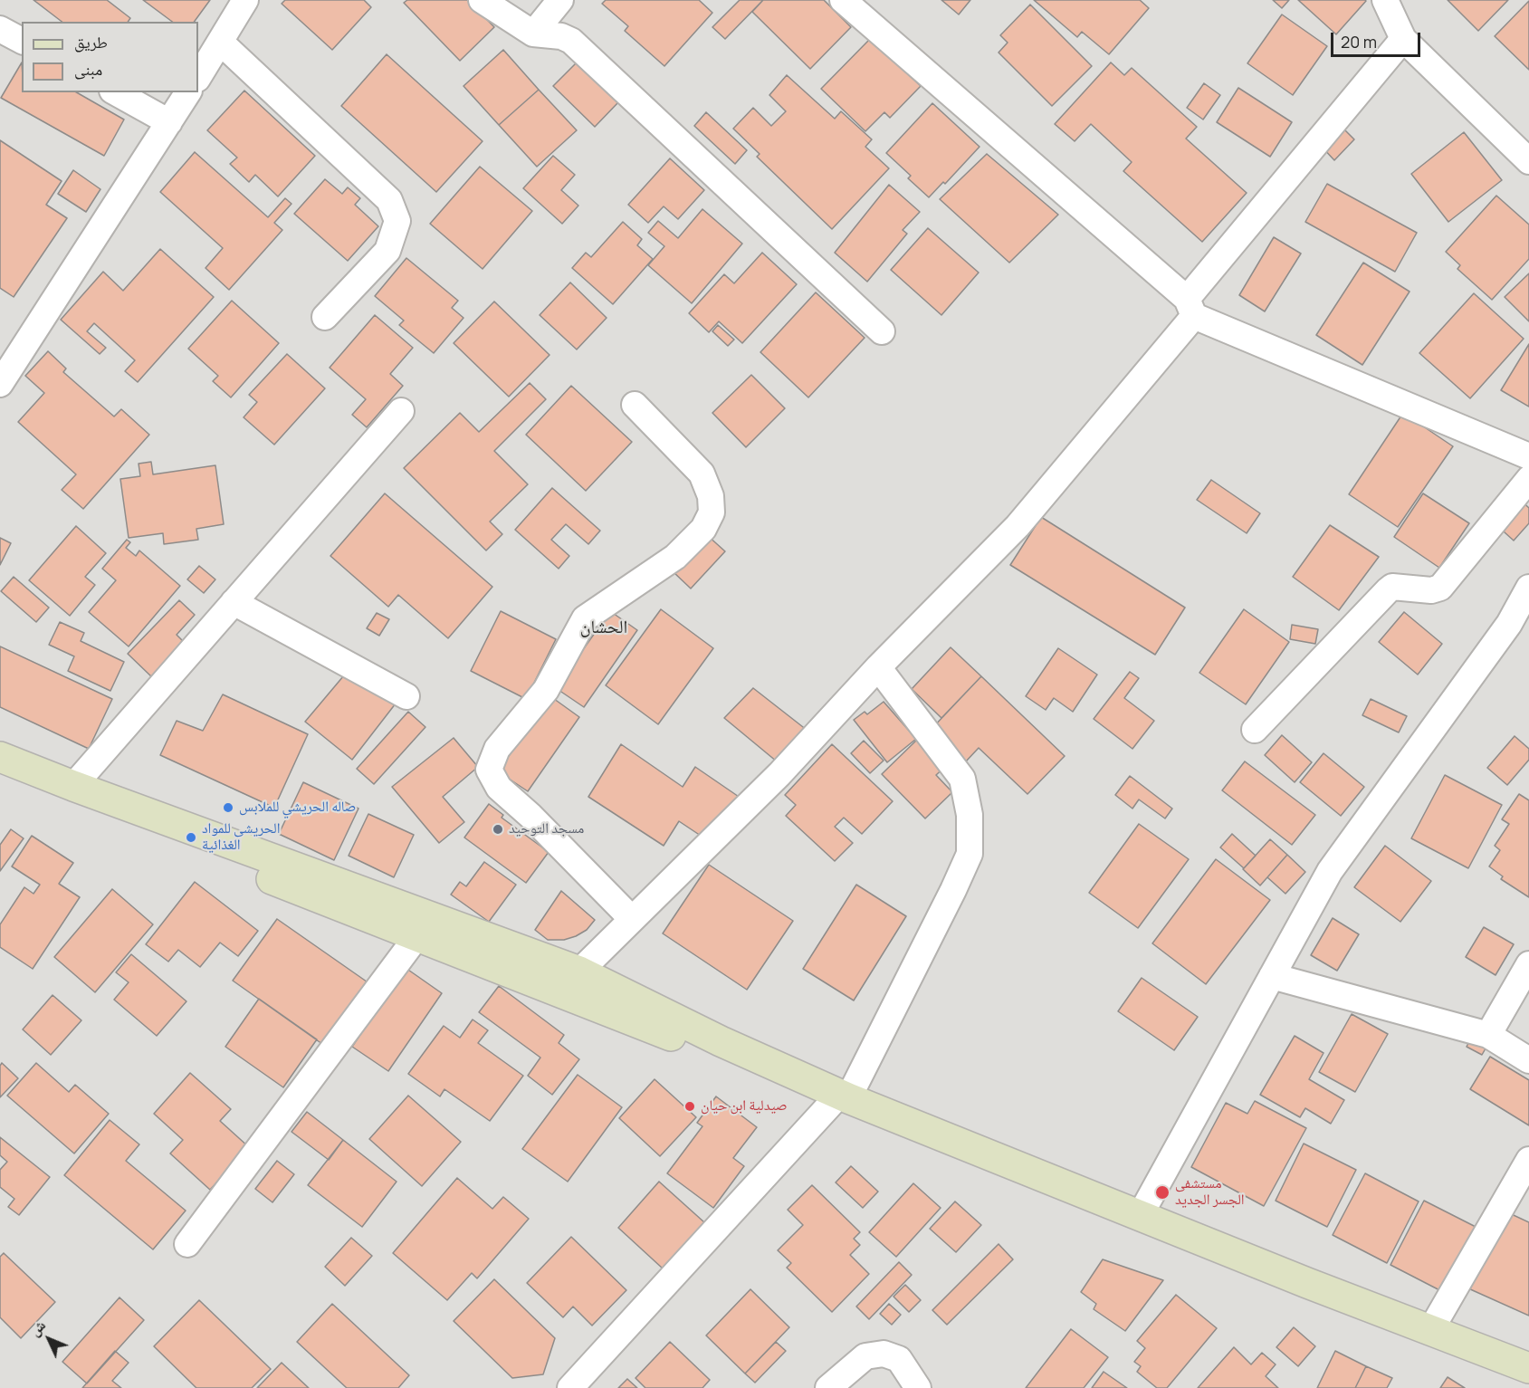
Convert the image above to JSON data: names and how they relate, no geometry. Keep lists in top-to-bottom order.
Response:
{
  "districts": ["الحشان"],
  "places": [
    "صاله الحريشي للملابس",
    "مسجد التوحيد",
    "الحريشي للمواد الغذائية",
    "صيدلية ابن حيان",
    "مستشفى الجسر الجديد"
  ],
  "legend": ["طريق", "مبنى"],
  "scale_bar": "20 m",
  "north": "top left"
}
